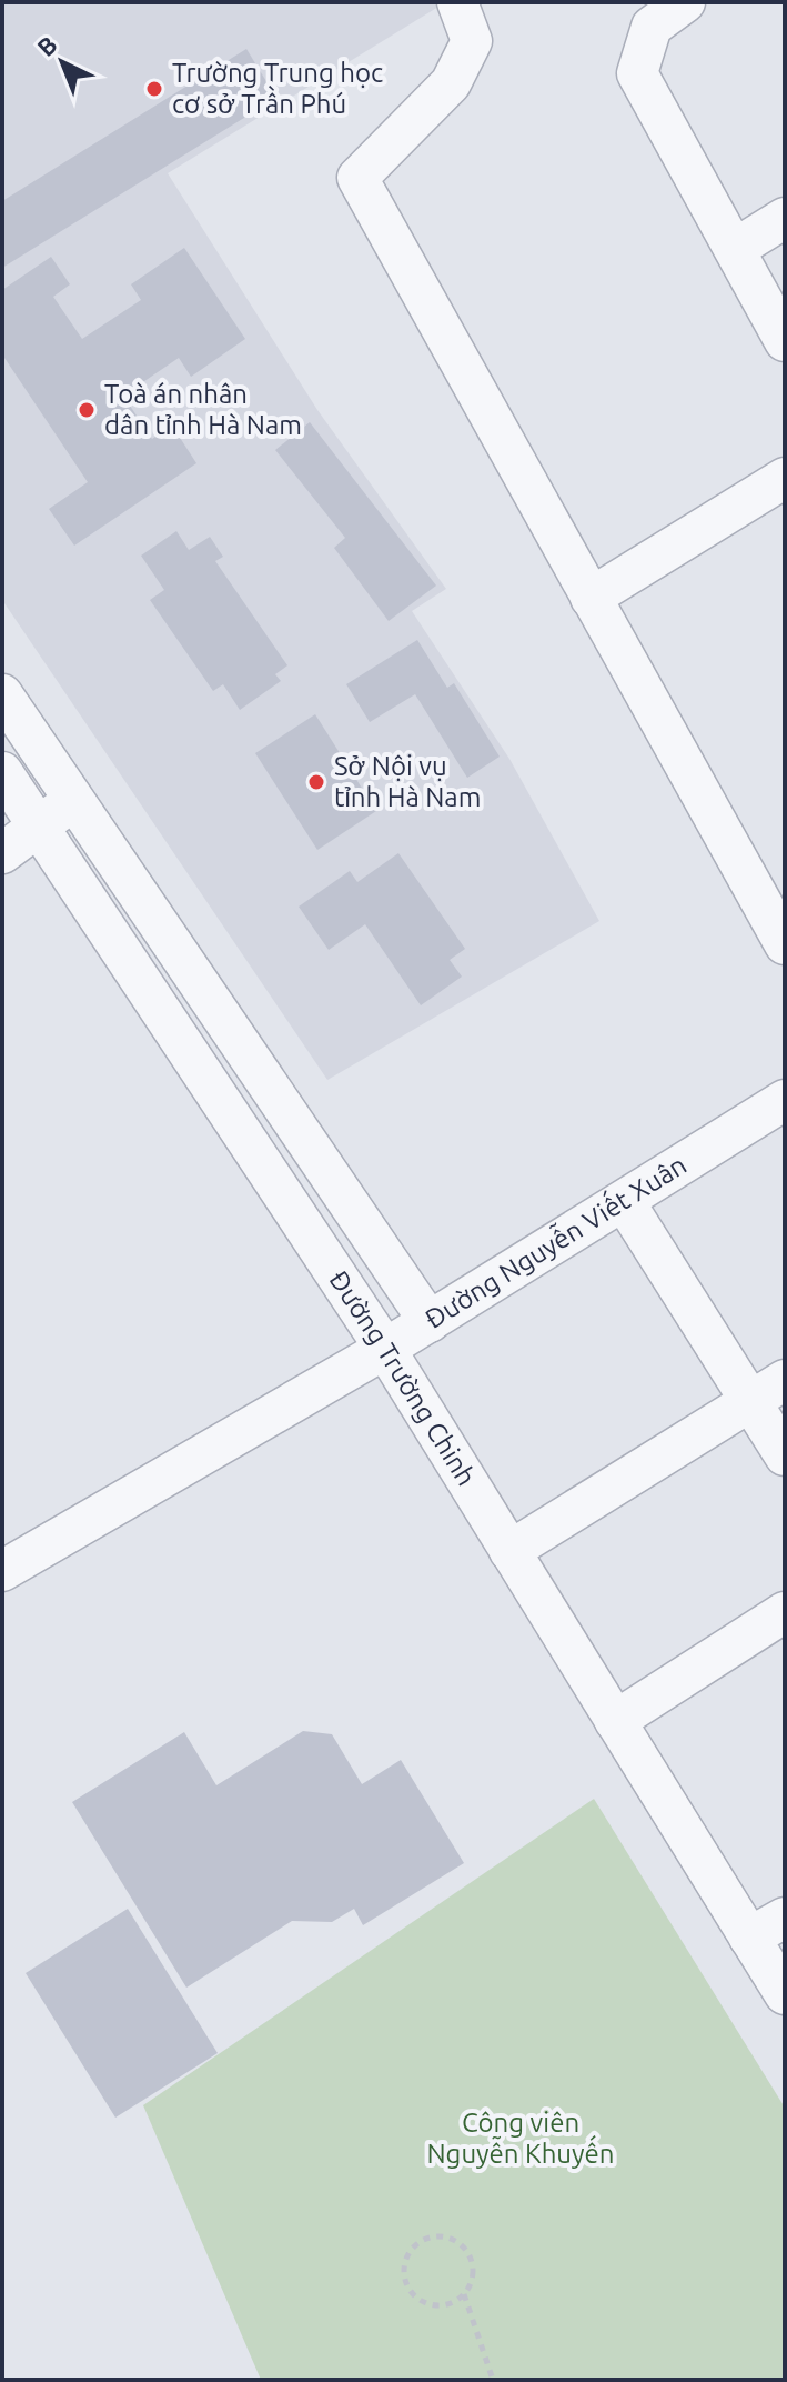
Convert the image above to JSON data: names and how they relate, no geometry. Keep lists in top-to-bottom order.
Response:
{
  "streets": {
    "street": ["Đường Nguyễn Viết Xuân", "Đường Trường Chinh"]
  },
  "crossings": [
    ["Đường Nguyễn Viết Xuân", "Đường Trường Chinh"]
  ],
  "parks": ["Công viên Nguyễn Khuyến"],
  "places": ["Trường Trung học cơ sở Trần Phú", "Toà án nhân dân tỉnh Hà Nam", "Sở Nội vụ tỉnh Hà Nam"],
  "north": "top left"
}
